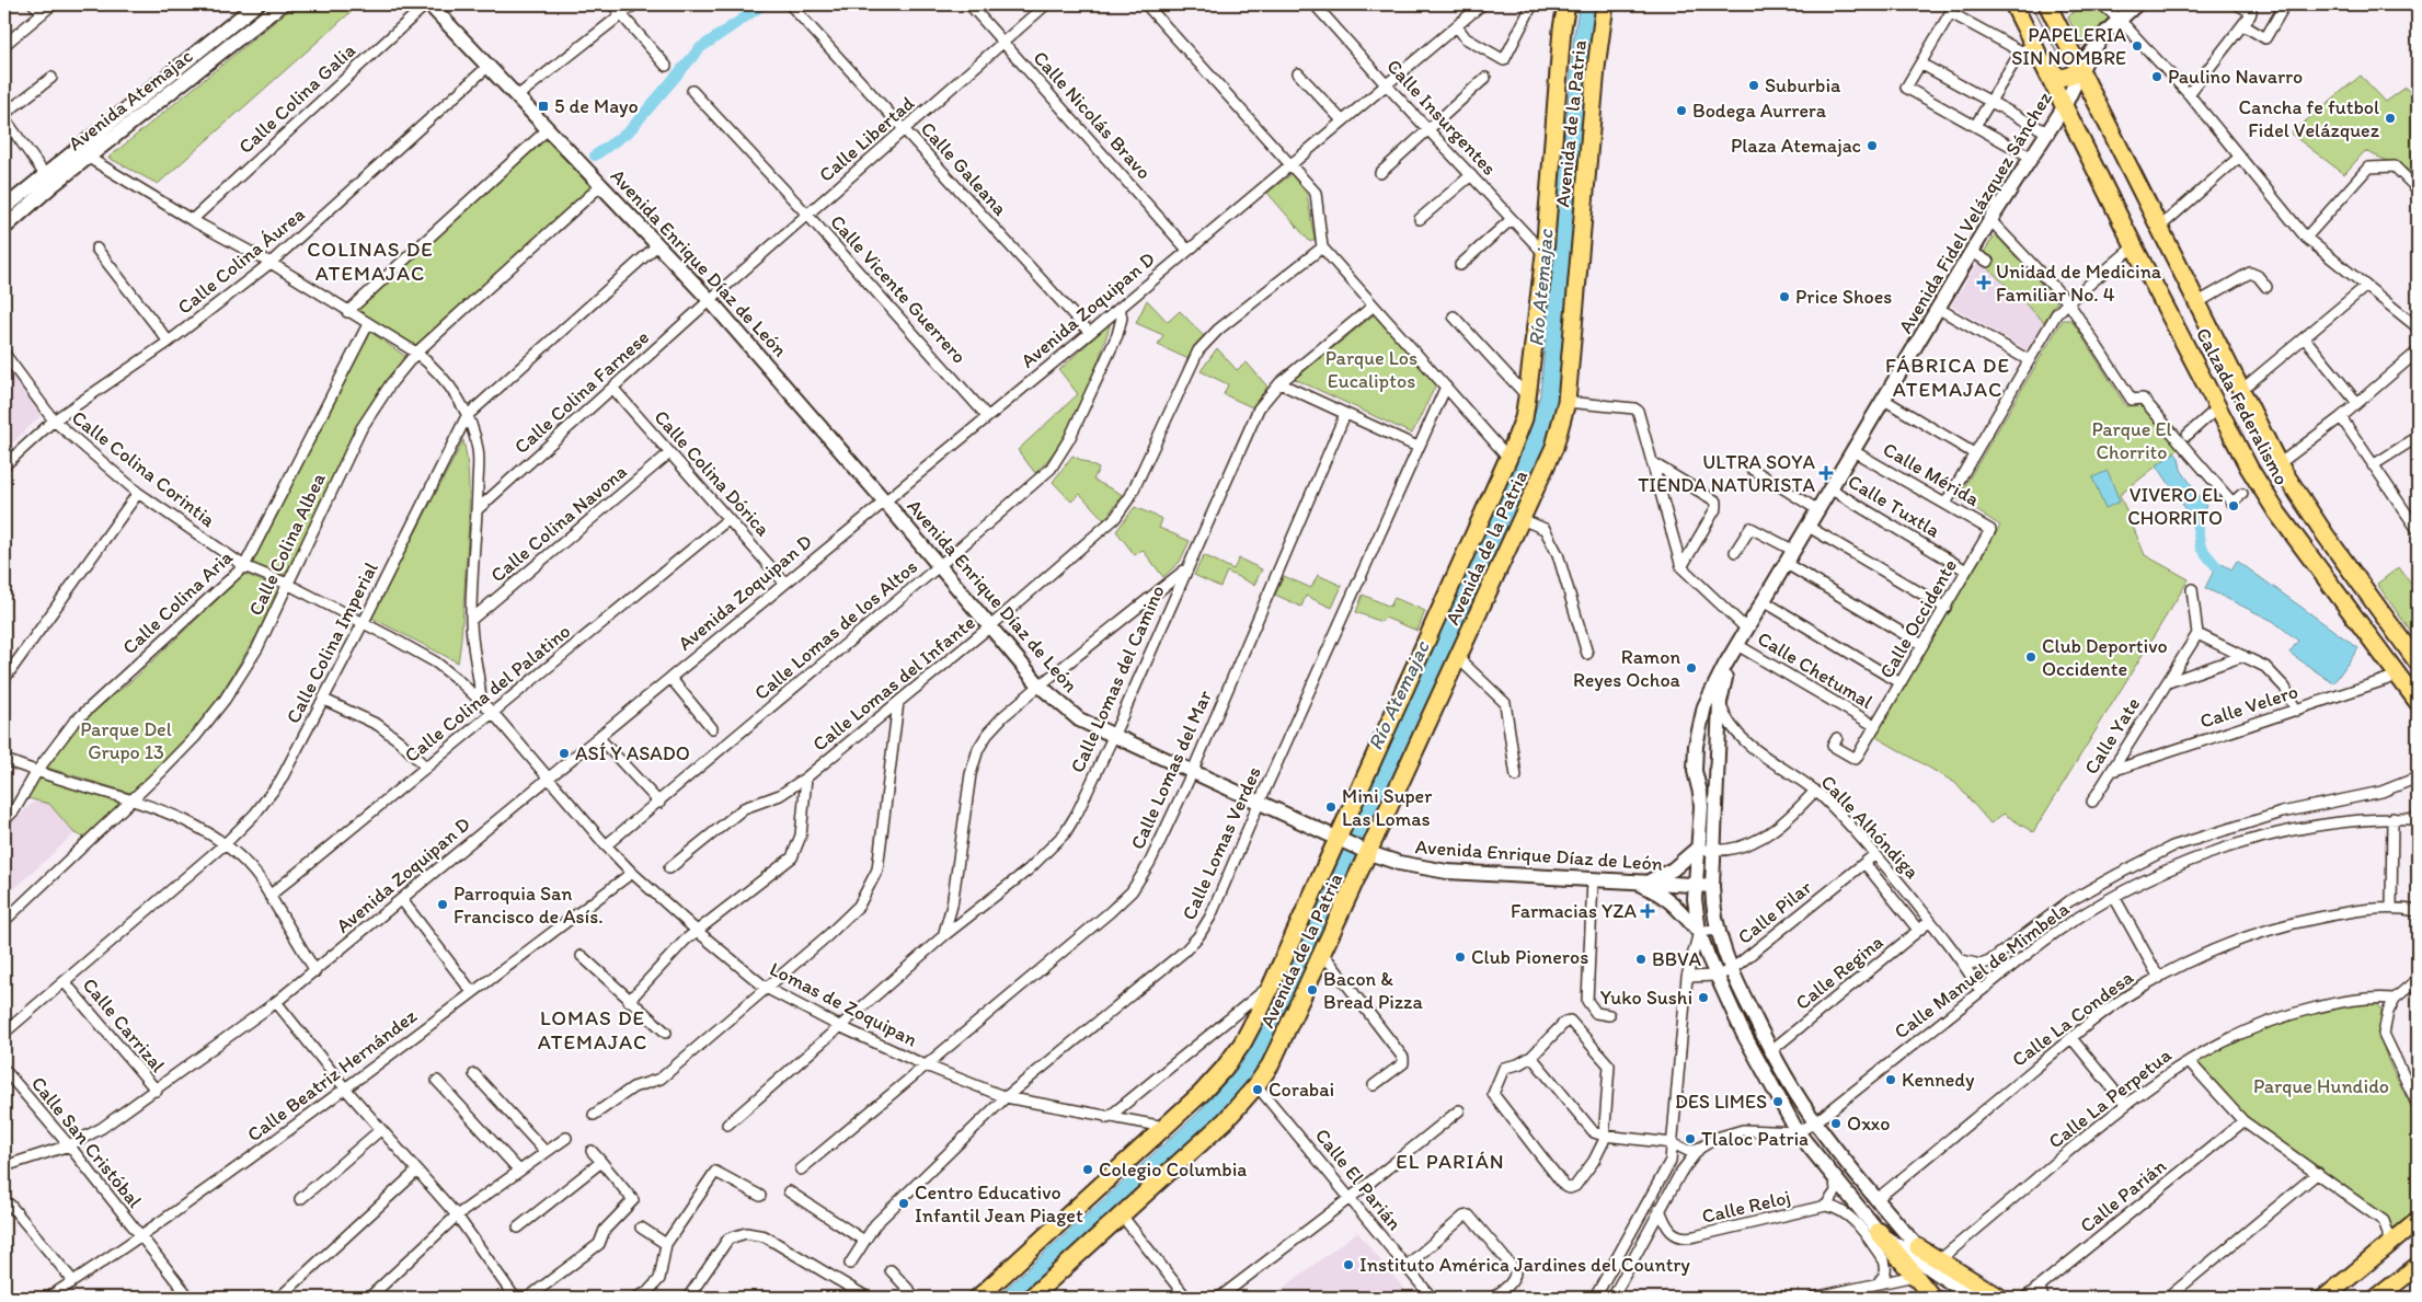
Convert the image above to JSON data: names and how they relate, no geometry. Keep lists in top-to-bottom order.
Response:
{
  "streets": {
    "main road": [
      "Avenida Atemajac",
      "Avenida de la Patria",
      "Avenida Fidel Velázquez Sánchez",
      "Avenida Enrique Díaz de León",
      "Calzada Federalismo"
    ],
    "street": [
      "Calle Colina Galia",
      "Calle Nicolás Bravo",
      "Calle Insurgentes",
      "Calle Libertad",
      "Calle Galeana",
      "Calle Colina Áurea",
      "Calle Vicente Guerrero",
      "Avenida Zoquipan D",
      "Calle Colina Farnese",
      "Calle Colina Corintia",
      "Calle Colina Dórica",
      "Calle Mérida",
      "Calle Tuxtla",
      "Calle Colina Navona",
      "Calle Colina Albea",
      "Calle Colina Aria",
      "Calle Occidente",
      "Calle Lomas de los Altos",
      "Calle Colina Imperial",
      "Calle Chetumal",
      "Calle Lomas del Camino",
      "Calle Lomas del Infante",
      "Calle Colina del Palatino",
      "Calle Velero",
      "Calle Yate",
      "Calle Lomas del Mar",
      "Calle Alhóndiga",
      "Calle Lomas Verdes",
      "Calle Pilar",
      "Calle Manuel de Mimbela",
      "Calle Regina",
      "Lomas de Zoquipan",
      "Calle La Condesa",
      "Calle Carrizal",
      "Calle Beatriz Hernández",
      "Calle La Perpetua",
      "Calle San Cristóbal",
      "Calle El Parián",
      "Calle Parián",
      "Calle Reloj"
    ]
  },
  "crossings": [
    ["Calle Colina Galia", "Avenida Enrique Díaz de León"],
    ["Calle Nicolás Bravo", "Calle Libertad"],
    ["Calle Nicolás Bravo", "Avenida Zoquipan D"],
    ["Calle Insurgentes", "Avenida de la Patria"],
    ["Calle Insurgentes", "Avenida Zoquipan D"],
    ["Avenida de la Patria", "Avenida Enrique Díaz de León"],
    ["Avenida de la Patria", "Lomas de Zoquipan"],
    ["Avenida de la Patria", "Calle El Parián"],
    ["Calle Libertad", "Calle Galeana"],
    ["Calle Libertad", "Avenida Enrique Díaz de León"],
    ["Calle Libertad", "Calle Vicente Guerrero"],
    ["Calle Libertad", "Calle Colina Farnese"],
    ["Calle Galeana", "Avenida Zoquipan D"],
    ["Avenida Fidel Velázquez Sánchez", "Avenida Enrique Díaz de León"],
    ["Avenida Fidel Velázquez Sánchez", "Calzada Federalismo"],
    ["Avenida Fidel Velázquez Sánchez", "Calle Mérida"],
    ["Avenida Fidel Velázquez Sánchez", "Calle Tuxtla"],
    ["Avenida Fidel Velázquez Sánchez", "Calle Chetumal"],
    ["Avenida Fidel Velázquez Sánchez", "Calle Alhóndiga"],
    ["Avenida Fidel Velázquez Sánchez", "Calle Pilar"],
    ["Avenida Fidel Velázquez Sánchez", "Calle Manuel de Mimbela"],
    ["Avenida Fidel Velázquez Sánchez", "Calle Regina"],
    ["Avenida Fidel Velázquez Sánchez", "Calle La Condesa"],
    ["Calle Colina Áurea", "Avenida Enrique Díaz de León"],
    ["Calle Colina Áurea", "Calle Colina Corintia"],
    ["Avenida Enrique Díaz de León", "Avenida Zoquipan D"],
    ["Avenida Enrique Díaz de León", "Calle Colina Farnese"],
    ["Avenida Enrique Díaz de León", "Calle Colina Albea"],
    ["Avenida Enrique Díaz de León", "Calle Lomas de los Altos"],
    ["Avenida Enrique Díaz de León", "Calle Colina Imperial"],
    ["Avenida Enrique Díaz de León", "Calle Lomas del Camino"],
    ["Avenida Enrique Díaz de León", "Calle Lomas del Infante"],
    ["Avenida Enrique Díaz de León", "Calle Lomas del Mar"],
    ["Avenida Enrique Díaz de León", "Calle Lomas Verdes"],
    ["Calle Vicente Guerrero", "Avenida Zoquipan D"],
    ["Avenida Zoquipan D", "Calle Colina Dórica"],
    ["Avenida Zoquipan D", "Calle Lomas de los Altos"],
    ["Avenida Zoquipan D", "Lomas de Zoquipan"],
    ["Avenida Zoquipan D", "Calle Carrizal"],
    ["Avenida Zoquipan D", "Calle San Cristóbal"],
    ["Calle Colina Farnese", "Calle Colina Dórica"],
    ["Calzada Federalismo", "Calle Velero"],
    ["Calle Colina Corintia", "Calle Colina Albea"],
    ["Calle Colina Corintia", "Calle Colina Aria"],
    ["Calle Colina Corintia", "Calle Colina Imperial"],
    ["Calle Colina Corintia", "Lomas de Zoquipan"],
    ["Calle Colina Dórica", "Calle Colina Navona"],
    ["Calle Colina Dórica", "Calle Colina del Palatino"],
    ["Calle Mérida", "Calle Occidente"],
    ["Calle Tuxtla", "Calle Occidente"],
    ["Calle Occidente", "Calle Chetumal"],
    ["Calle Lomas de los Altos", "Lomas de Zoquipan"],
    ["Calle Colina Imperial", "Calle Carrizal"],
    ["Calle Lomas del Camino", "Lomas de Zoquipan"],
    ["Calle Lomas del Infante", "Lomas de Zoquipan"],
    ["Calle Colina del Palatino", "Lomas de Zoquipan"],
    ["Calle Velero", "Calle Yate"],
    ["Calle Lomas del Mar", "Lomas de Zoquipan"],
    ["Calle Alhóndiga", "Calle Pilar"],
    ["Calle Alhóndiga", "Calle Manuel de Mimbela"],
    ["Calle Alhóndiga", "Calle Regina"],
    ["Calle Lomas Verdes", "Lomas de Zoquipan"],
    ["Lomas de Zoquipan", "Calle Beatriz Hernández"],
    ["Calle Beatriz Hernández", "Calle San Cristóbal"]
  ],
  "districts": [
    "COLINAS DE ATEMAJAC",
    "FÁBRICA DE ATEMAJAC",
    "LOMAS DE ATEMAJAC",
    "EL PARIÁN"
  ],
  "water": ["Río Atemajac"],
  "parks": [
    "Parque Los Eucaliptos",
    "Parque El Chorrito",
    "Parque Del Grupo 13",
    "Parque Hundido"
  ],
  "places": {
    "other": [
      "PAPELERIA SIN NOMBRE",
      "Paulino Navarro",
      "Suburbia",
      "Bodega Aurrera",
      "Cancha fe futbol Fidel Velázquez",
      "Plaza Atemajac",
      "Price Shoes",
      "VIVERO EL CHORRITO",
      "Club Deportivo Occidente",
      "Ramon Reyes Ochoa",
      "ASÍ Y ASADO",
      "Mini Super Las Lomas",
      "Parroquia San Francisco de Asís.",
      "Club Pioneros",
      "BBVA",
      "Bacon & Bread Pizza",
      "Yuko Sushi",
      "Kennedy",
      "Corabai",
      "DES LIMES",
      "Oxxo",
      "Tlaloc Patria",
      "Colegio Columbia",
      "Centro Educativo Infantil Jean Piaget",
      "Instituto América Jardines del Country"
    ],
    "transit": ["5 de Mayo"],
    "health": ["Unidad de Medicina Familiar No. 4", "ULTRA SOYA TIENDA NATURISTA", "Farmacias YZA"]
  }
}
